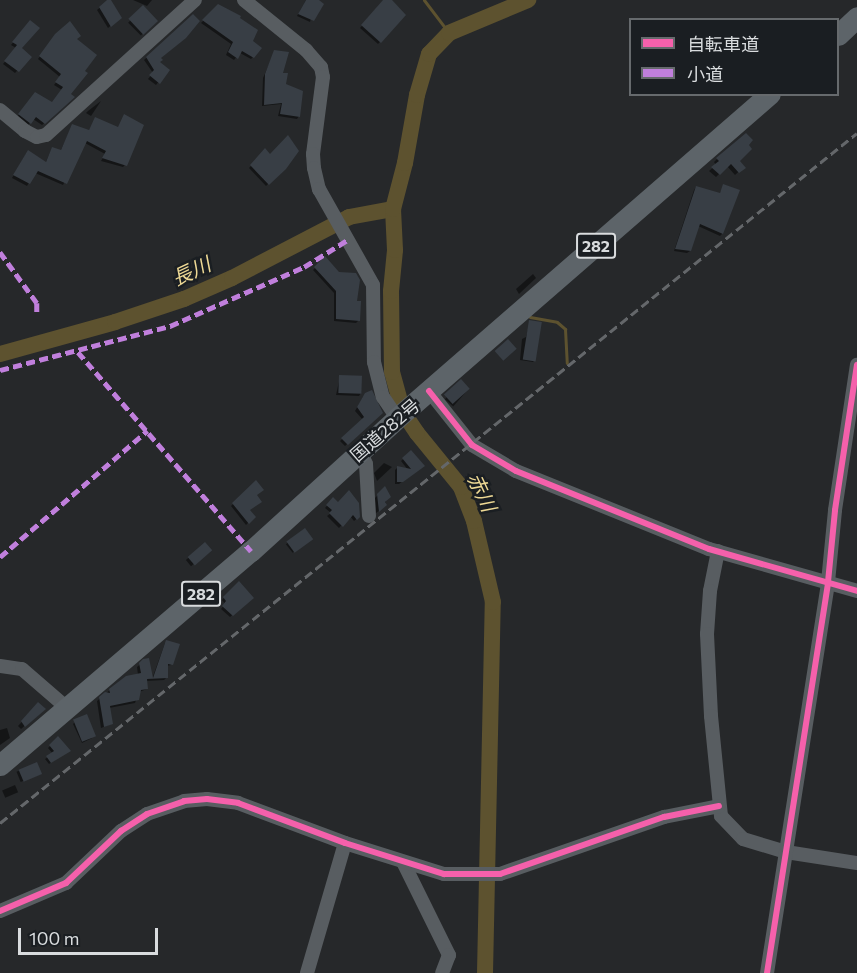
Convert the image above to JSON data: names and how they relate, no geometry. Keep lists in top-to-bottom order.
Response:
{
  "streets": {
    "highway": ["282", "国道282号"]
  },
  "water": ["長川", "赤川"],
  "legend": ["自転車道", "小道"],
  "scale_bar": "100 m"
}
